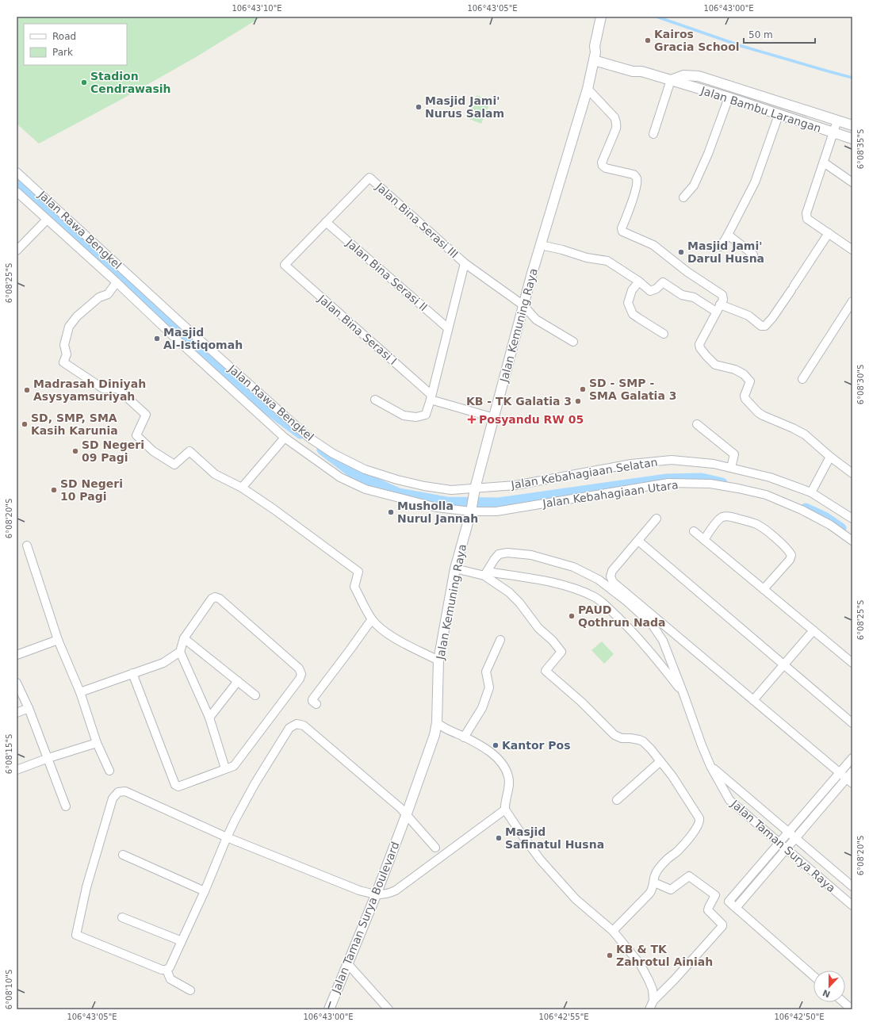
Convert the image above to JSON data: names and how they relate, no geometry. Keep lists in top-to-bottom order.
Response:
{
  "streets": {
    "street": [
      "Jalan Bambu Larangan",
      "Jalan Bina Serasi III",
      "Jalan Rawa Bengkel",
      "Jalan Bina Serasi II",
      "Jalan Kemuning Raya",
      "Jalan Bina Serasi I",
      "Jalan Kebahagiaan Selatan",
      "Jalan Kebahagiaan Utara",
      "Jalan Taman Surya Raya",
      "Jalan Taman Surya Boulevard"
    ]
  },
  "crossings": [
    ["Jalan Bambu Larangan", "Jalan Kemuning Raya"],
    ["Jalan Bina Serasi III", "Jalan Bina Serasi II"],
    ["Jalan Bina Serasi III", "Jalan Kemuning Raya"],
    ["Jalan Bina Serasi III", "Jalan Bina Serasi I"],
    ["Jalan Rawa Bengkel", "Jalan Kemuning Raya"],
    ["Jalan Rawa Bengkel", "Jalan Kebahagiaan Selatan"],
    ["Jalan Rawa Bengkel", "Jalan Kebahagiaan Utara"],
    ["Jalan Bina Serasi II", "Jalan Bina Serasi I"],
    ["Jalan Kemuning Raya", "Jalan Kebahagiaan Selatan"],
    ["Jalan Kemuning Raya", "Jalan Kebahagiaan Utara"]
  ],
  "places": {
    "other": [
      "Kairos Gracia School",
      "Stadion Cendrawasih",
      "Masjid Jami' Nurus Salam",
      "Masjid Jami' Darul Husna",
      "Masjid Al-Istiqomah",
      "SD - SMP - SMA Galatia 3",
      "Madrasah Diniyah Asysyamsuriyah",
      "KB - TK Galatia 3",
      "SD, SMP, SMA Kasih Karunia",
      "SD Negeri 09 Pagi",
      "SD Negeri 10 Pagi",
      "Musholla Nurul Jannah",
      "PAUD Qothrun Nada",
      "Kantor Pos",
      "Masjid Safinatul Husna",
      "KB & TK Zahrotul Ainiah"
    ],
    "health": ["Posyandu RW 05"]
  },
  "legend": ["Road", "Park"],
  "scale_bar": "50 m",
  "north": "bottom",
  "coordinates": [
    "106°43'10\"E",
    "106°43'05\"E",
    "106°43'00\"E",
    "6°08'35\"S",
    "6°08'25\"S",
    "6°08'30\"S",
    "6°08'20\"S",
    "6°08'15\"S",
    "6°08'10\"S",
    "106°42'55\"E",
    "106°42'50\"E"
  ]
}
